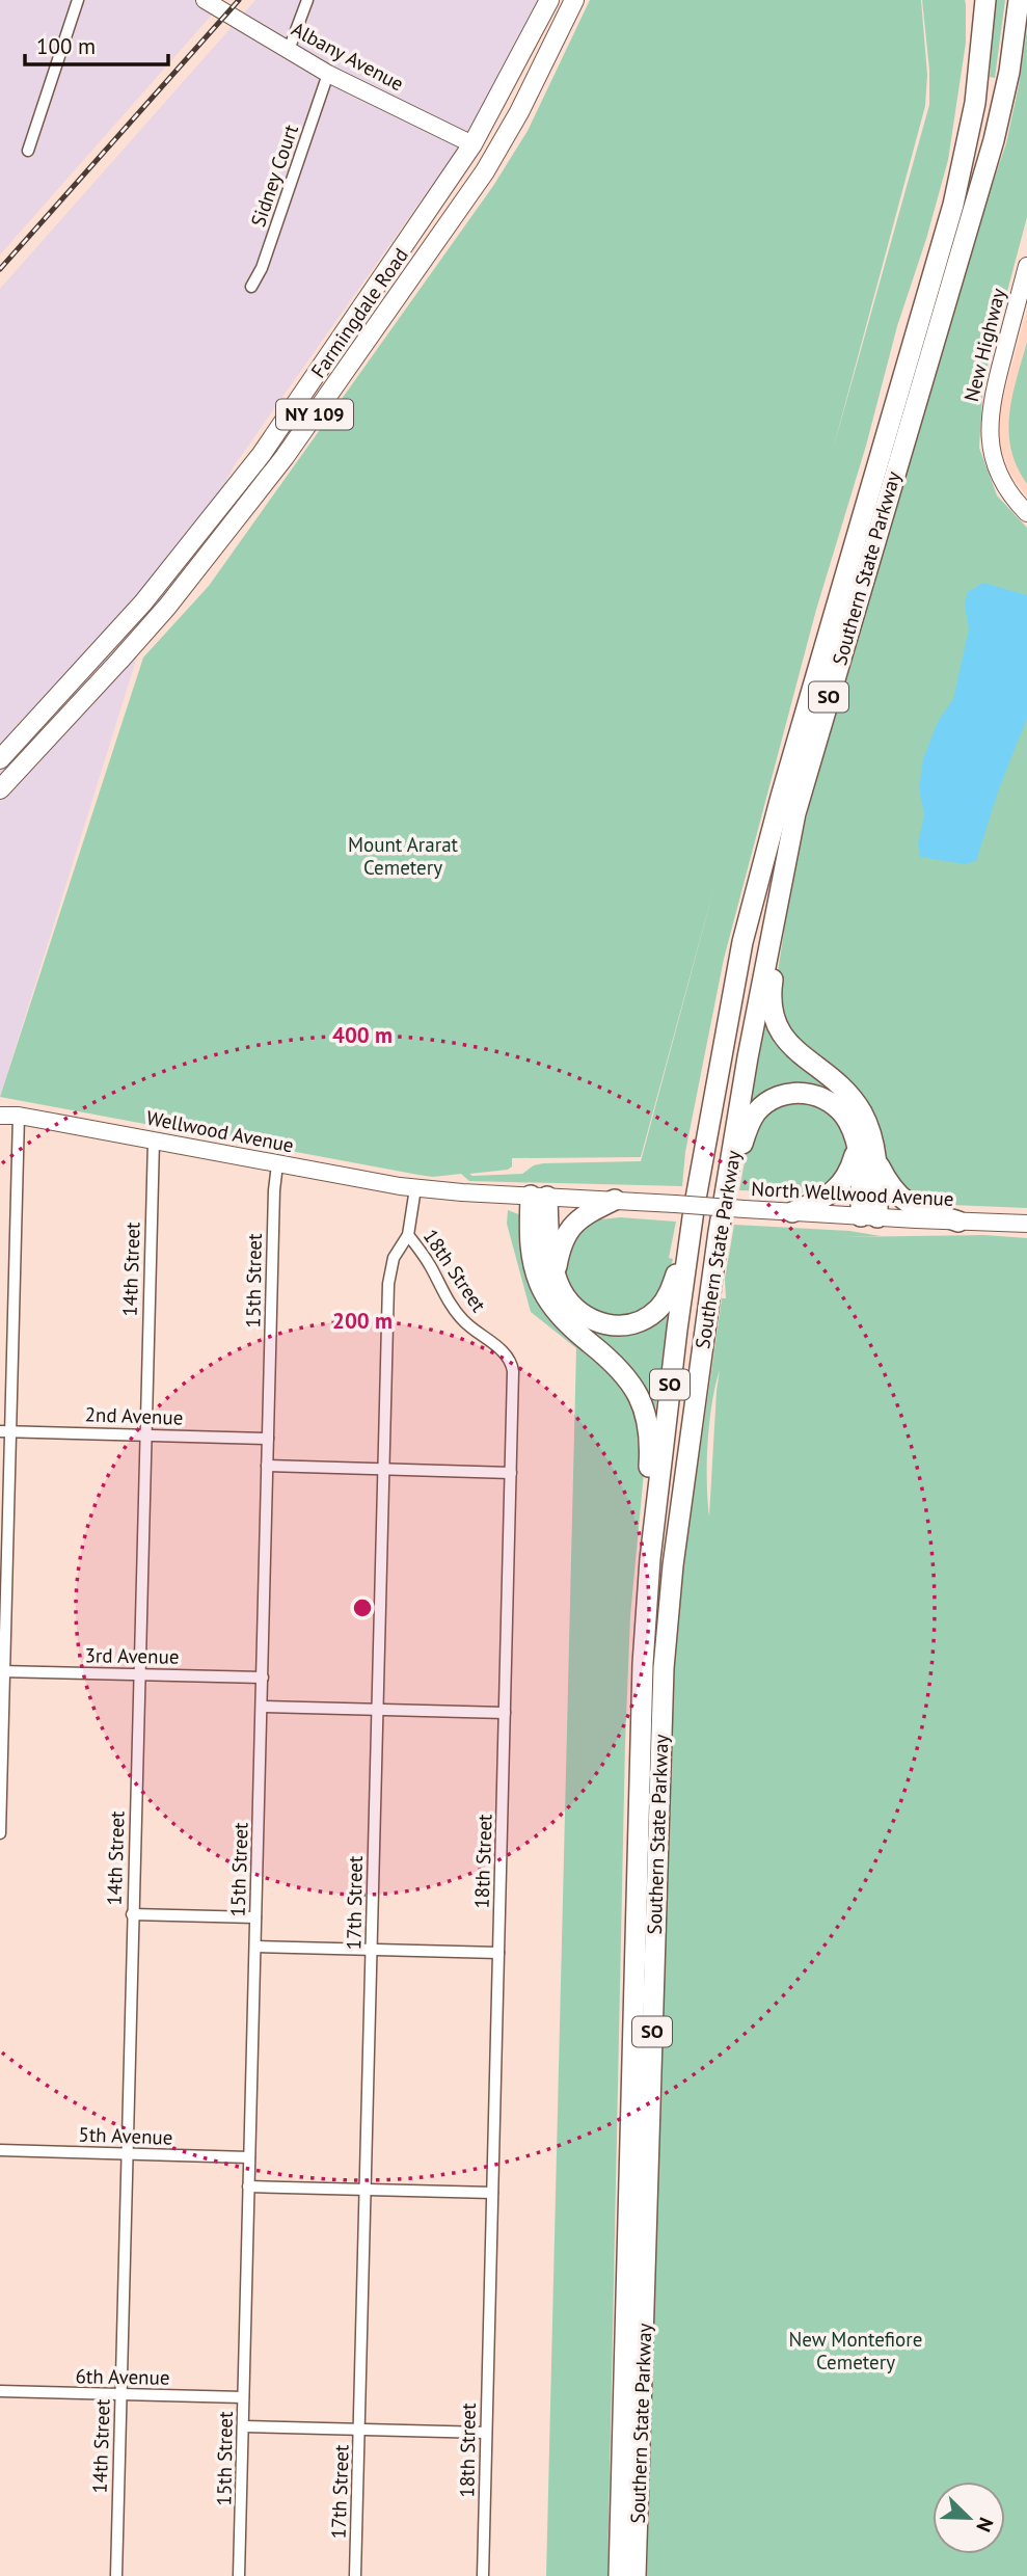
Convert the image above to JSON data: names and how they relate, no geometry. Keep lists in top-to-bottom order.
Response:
{
  "streets": {
    "highway": ["Southern State Parkway", "SO"],
    "main road": [
      "Albany Avenue",
      "Farmingdale Road",
      "New Highway",
      "NY 109",
      "Wellwood Avenue",
      "North Wellwood Avenue"
    ],
    "street": [
      "Sidney Court",
      "14th Street",
      "18th Street",
      "15th Street",
      "2nd Avenue",
      "3rd Avenue",
      "17th Street",
      "5th Avenue",
      "6th Avenue"
    ]
  },
  "crossings": [
    ["Albany Avenue", "Sidney Court"],
    ["Albany Avenue", "Farmingdale Road"],
    ["Southern State Parkway", "North Wellwood Avenue"],
    ["Wellwood Avenue", "North Wellwood Avenue"],
    ["Wellwood Avenue", "14th Street"],
    ["Wellwood Avenue", "18th Street"],
    ["Wellwood Avenue", "15th Street"],
    ["North Wellwood Avenue", "18th Street"],
    ["14th Street", "2nd Avenue"],
    ["14th Street", "3rd Avenue"],
    ["14th Street", "5th Avenue"],
    ["14th Street", "6th Avenue"],
    ["18th Street", "17th Street"],
    ["15th Street", "2nd Avenue"],
    ["15th Street", "3rd Avenue"],
    ["15th Street", "5th Avenue"],
    ["15th Street", "6th Avenue"]
  ],
  "parks": ["Mount Ararat Cemetery", "New Montefiore Cemetery"],
  "scale_bar": "100 m",
  "north": "bottom right",
  "rings": ["400 m", "200 m"]
}
